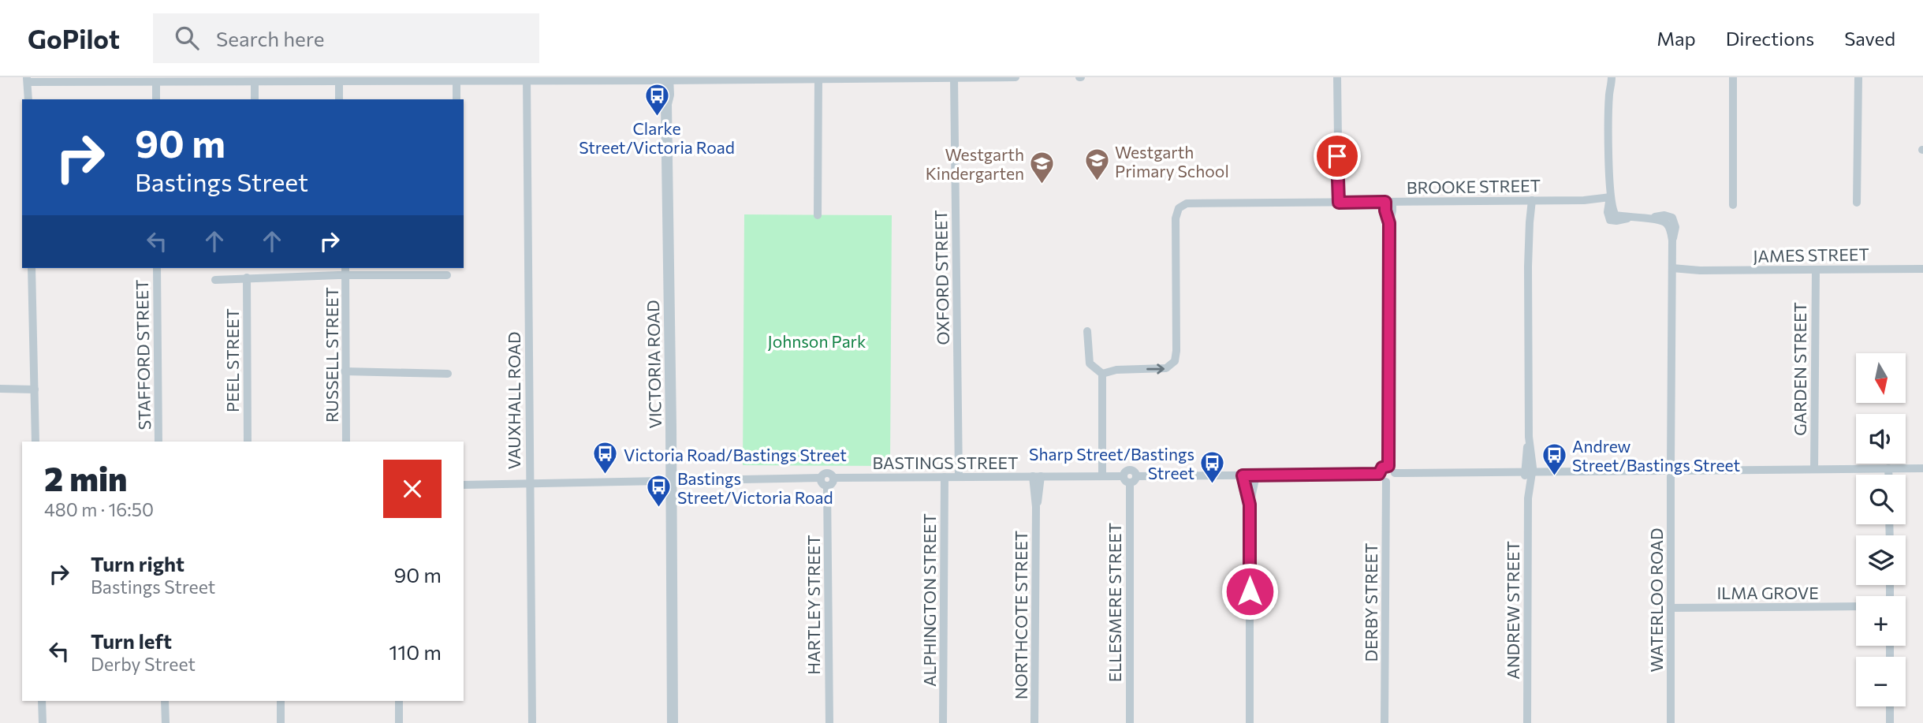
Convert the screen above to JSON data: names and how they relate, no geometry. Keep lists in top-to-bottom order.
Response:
{
  "streets": {
    "street": [
      "BROOKE STREET",
      "JAMES STREET",
      "OXFORD STREET",
      "STAFFORD STREET",
      "RUSSELL STREET",
      "PEEL STREET",
      "VICTORIA ROAD",
      "GARDEN STREET",
      "VAUXHALL ROAD",
      "BASTINGS STREET",
      "ILMA GROVE",
      "ALPHINGTON STREET",
      "WATERLOO ROAD",
      "ELLESMERE STREET",
      "DERBY STREET",
      "HARTLEY STREET",
      "ANDREW STREET",
      "NORTHCOTE STREET"
    ]
  },
  "crossings": [
    ["BROOKE STREET", "WATERLOO ROAD"],
    ["BROOKE STREET", "ANDREW STREET"],
    ["JAMES STREET", "GARDEN STREET"],
    ["JAMES STREET", "WATERLOO ROAD"],
    ["OXFORD STREET", "BASTINGS STREET"],
    ["BASTINGS STREET", "ALPHINGTON STREET"],
    ["BASTINGS STREET", "ELLESMERE STREET"],
    ["BASTINGS STREET", "DERBY STREET"],
    ["BASTINGS STREET", "HARTLEY STREET"],
    ["BASTINGS STREET", "NORTHCOTE STREET"],
    ["ILMA GROVE", "WATERLOO ROAD"]
  ],
  "parks": ["Johnson Park"],
  "places": {
    "bus stop": [
      "Clarke Street/Victoria Road",
      "Victoria Road/Bastings Street",
      "Andrew Street/Bastings Street",
      "Sharp Street/Bastings Street",
      "Bastings Street/Victoria Road"
    ],
    "school or university": ["Westgarth Primary School", "Westgarth Kindergarten"]
  },
  "north": "bottom",
  "page": {
    "header": "GoPilot",
    "search": "Search here",
    "nav": ["Map", "Directions", "Saved"],
    "turn": ["90 m", "Bastings Street"],
    "map_buttons": ["+", "−"],
    "heading": ["2 min", "480 m · 16:50"],
    "list": [
      {
        "name": "Turn right",
        "note": "Bastings Street",
        "value": "90 m"
      },
      {
        "name": "Turn left",
        "note": "Derby Street",
        "value": "110 m"
      }
    ]
  }
}
